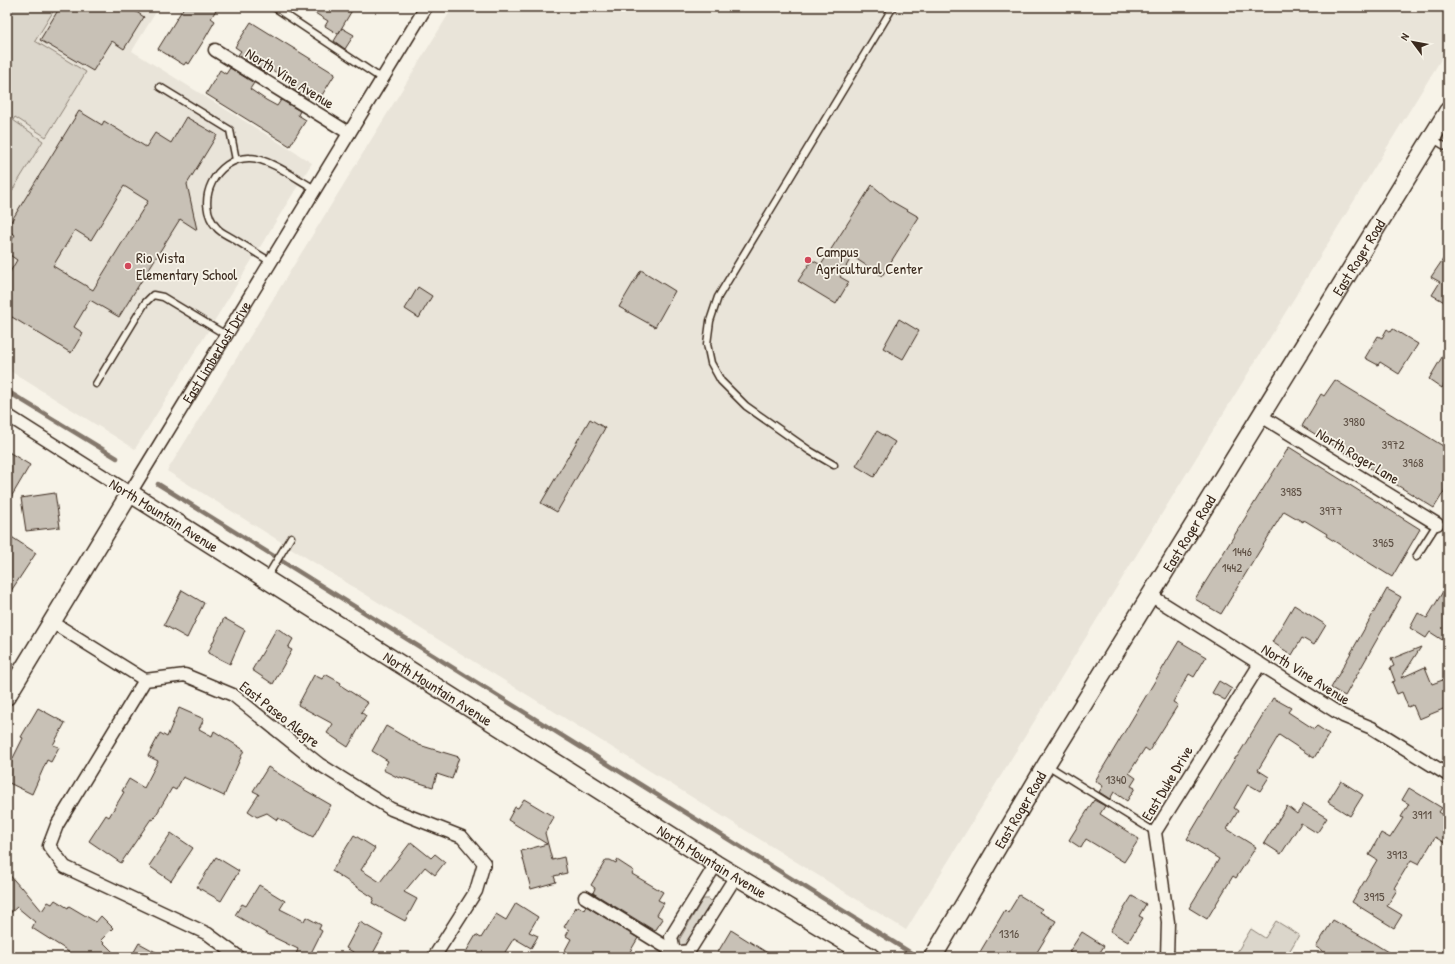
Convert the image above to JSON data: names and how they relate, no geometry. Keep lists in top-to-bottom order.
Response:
{
  "streets": {
    "street": [
      "North Vine Avenue",
      "East Roger Road",
      "East Limberlost Drive",
      "North Roger Lane",
      "North Mountain Avenue",
      "East Paseo Alegre",
      "East Duke Drive"
    ]
  },
  "crossings": [
    ["North Vine Avenue", "East Roger Road"],
    ["North Vine Avenue", "East Limberlost Drive"],
    ["North Vine Avenue", "East Duke Drive"],
    ["East Roger Road", "North Roger Lane"],
    ["East Limberlost Drive", "North Mountain Avenue"]
  ],
  "places": ["Campus Agricultural Center", "Rio Vista Elementary School"],
  "house_numbers": [
    "3980",
    "3972",
    "3968",
    "3985",
    "3977",
    "3965",
    "1446",
    "1442",
    "1340",
    "3911",
    "3913",
    "3915",
    "1316"
  ],
  "north": "top left"
}
